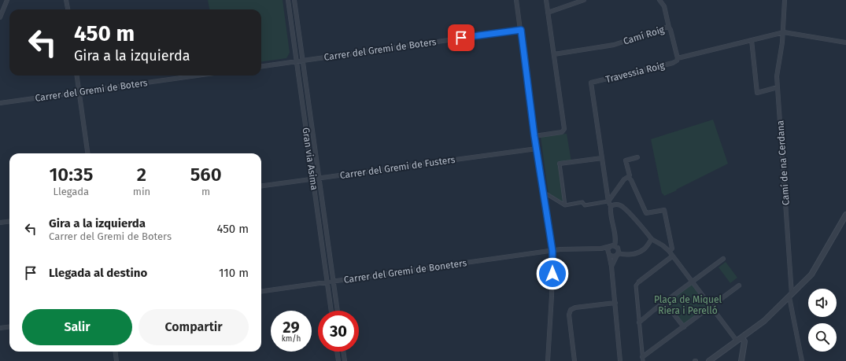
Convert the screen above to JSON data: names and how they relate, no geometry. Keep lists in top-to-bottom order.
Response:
{
  "streets": {
    "street": [
      "Camí Roig",
      "Carrer del Gremi de Boters",
      "Travessia Roig",
      "Gran via Asima",
      "Camí de na Cerdana",
      "Carrer del Gremi de Fusters",
      "Carrer del Gremi de Boneters"
    ]
  },
  "crossings": [
    ["Camí Roig", "Travessia Roig"],
    ["Carrer del Gremi de Boters", "Gran via Asima"],
    ["Gran via Asima", "Carrer del Gremi de Fusters"],
    ["Gran via Asima", "Carrer del Gremi de Boneters"]
  ],
  "parks": ["Plaça de Miquel Riera i Perelló"],
  "page": {
    "turn": ["450 m", "Gira a la izquierda"],
    "eta": [
      "10:35",
      "Llegada",
      "2",
      "min",
      "560",
      "m"
    ],
    "list": [
      {
        "name": "Gira a la izquierda",
        "note": "Carrer del Gremi de Boters",
        "value": "450 m"
      },
      {
        "name": "Llegada al destino",
        "value": "110 m"
      }
    ],
    "buttons": ["Salir", "Compartir"],
    "speed": "29 km/h",
    "limit": "30"
  }
}
